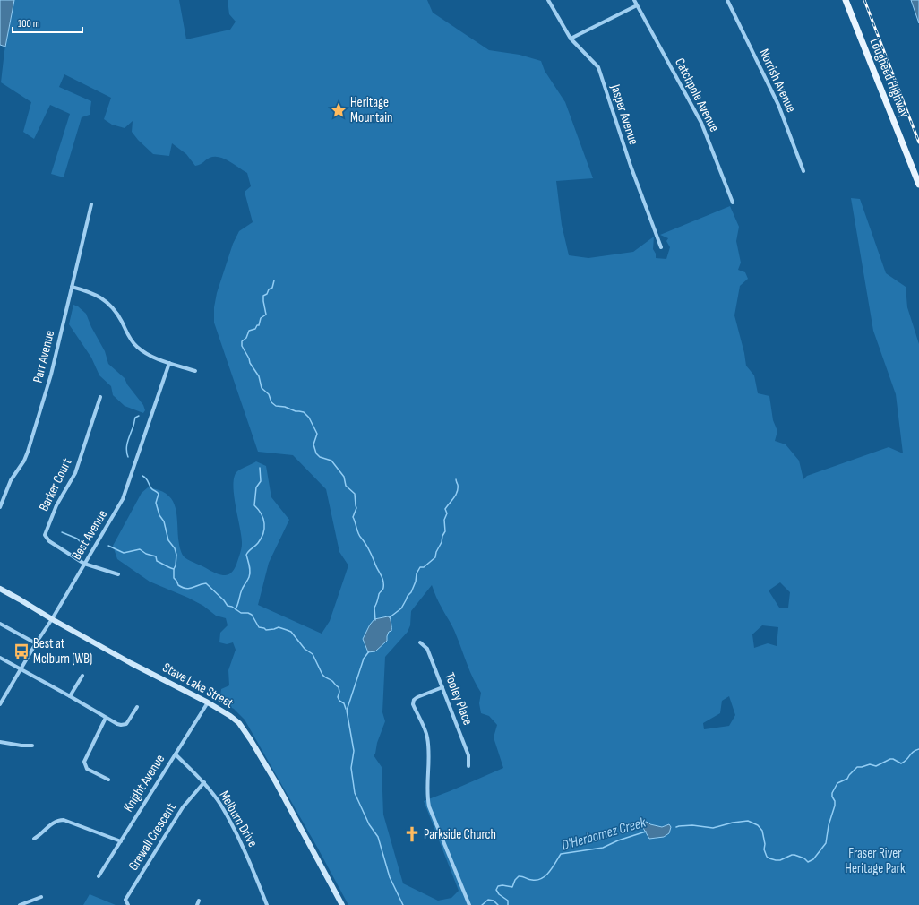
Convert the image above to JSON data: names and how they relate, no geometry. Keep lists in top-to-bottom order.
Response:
{
  "streets": {
    "main road": ["Lougheed Highway", "Stave Lake Street"],
    "street": [
      "Norrish Avenue",
      "Catchpole Avenue",
      "Jasper Avenue",
      "Parr Avenue",
      "Barker Court",
      "Best Avenue",
      "Tooley Place",
      "Knight Avenue",
      "Melburn Drive",
      "Grewall Crescent"
    ]
  },
  "crossings": [
    ["Barker Court", "Best Avenue"],
    ["Best Avenue", "Stave Lake Street"],
    ["Stave Lake Street", "Knight Avenue"],
    ["Knight Avenue", "Melburn Drive"],
    ["Melburn Drive", "Grewall Crescent"]
  ],
  "water": ["D'Herbomez Creek"],
  "parks": ["Fraser River Heritage Park"],
  "places": {
    "place": ["Heritage Mountain"],
    "bus stop": ["Best at Melburn (WB)"],
    "church": ["Parkside Church"]
  },
  "scale_bar": "100 m"
}
